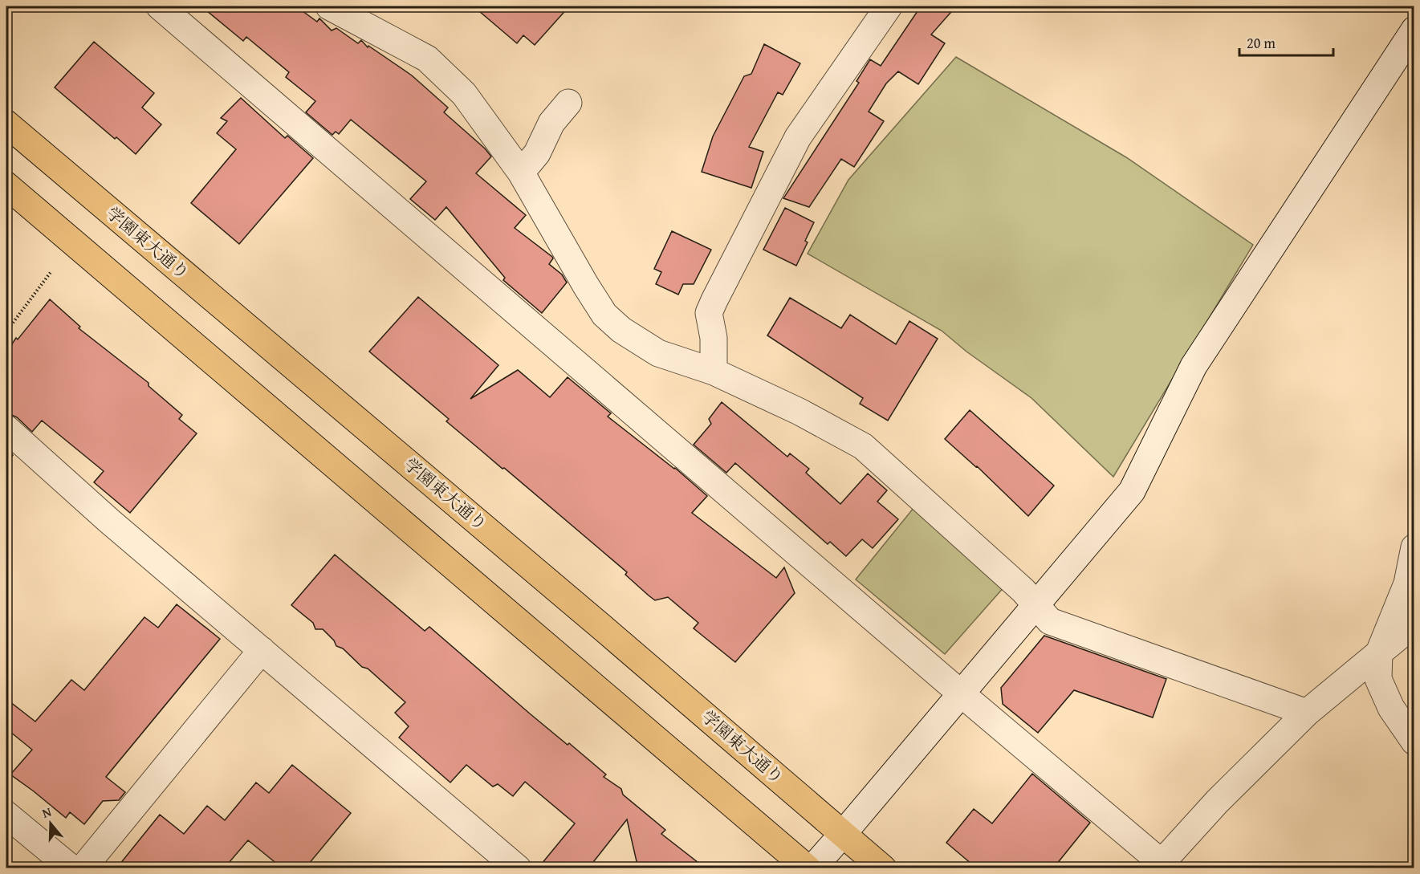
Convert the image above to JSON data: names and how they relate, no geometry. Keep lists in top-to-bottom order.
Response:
{
  "streets": {
    "main road": ["学園東大通り"]
  },
  "scale_bar": "20 m",
  "north": "top"
}
